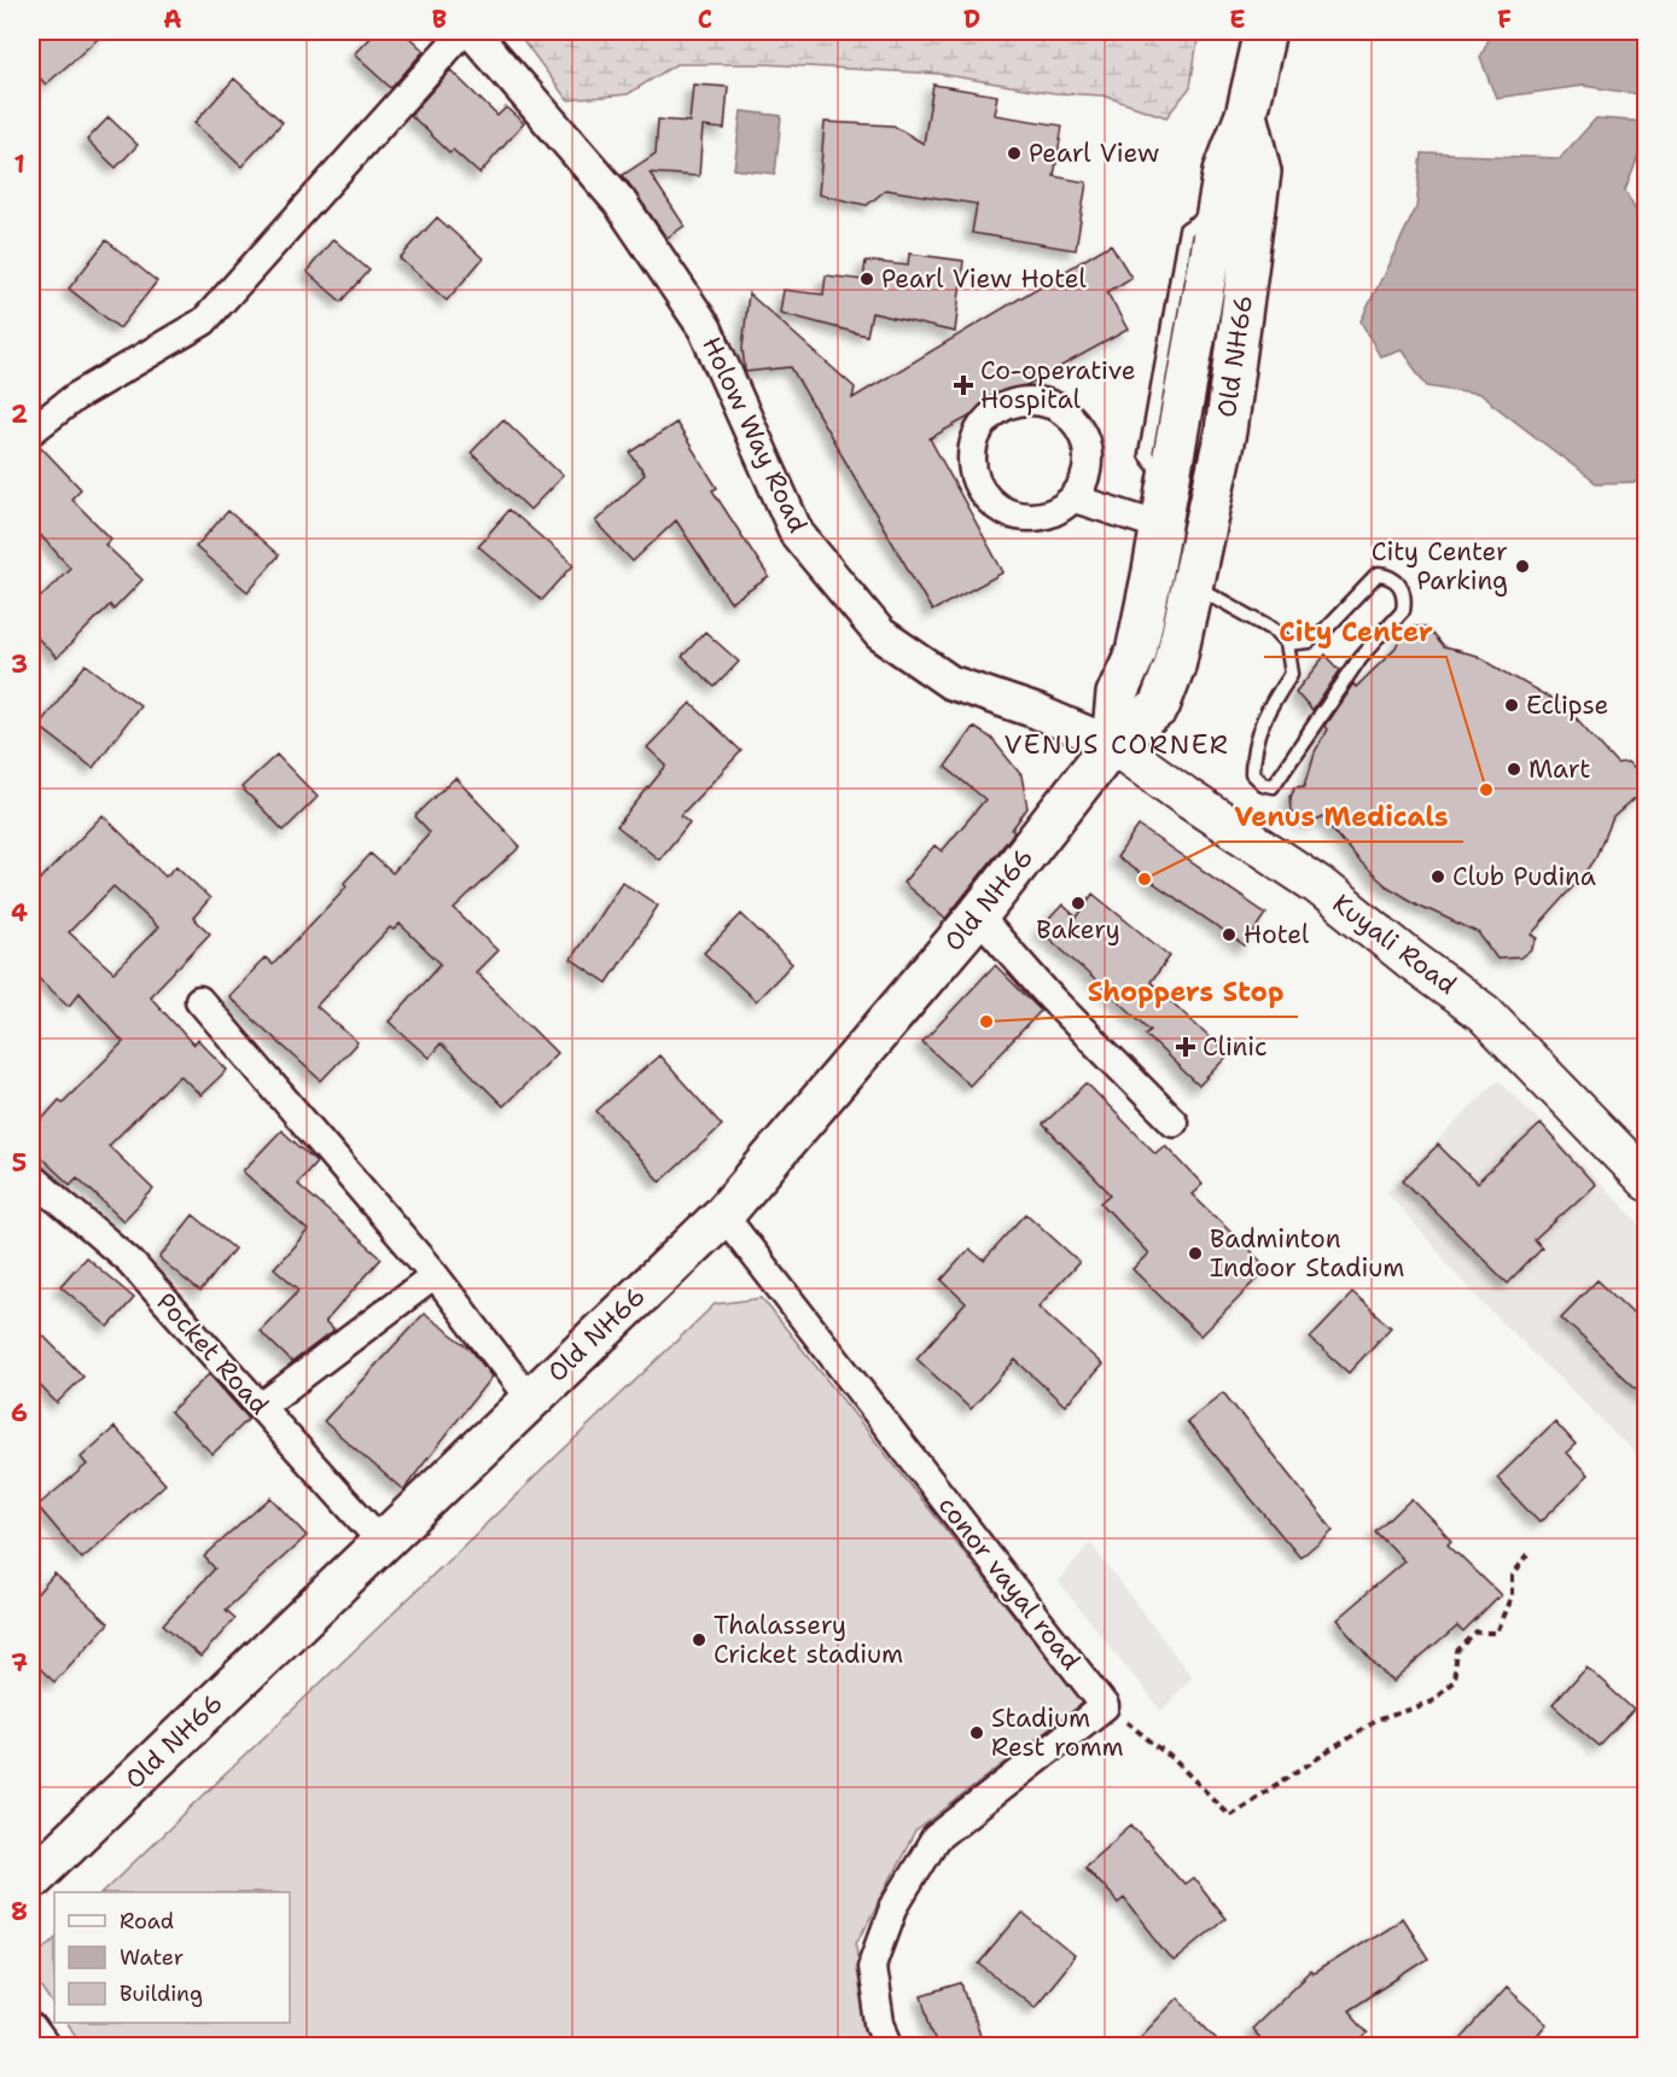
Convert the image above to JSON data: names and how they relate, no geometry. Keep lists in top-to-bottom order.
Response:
{
  "streets": {
    "main road": ["Old NH66", "Kuyali Road"],
    "street": ["Holow Way Road", "Pocket Road", "conor vayal road"]
  },
  "crossings": [
    ["Old NH66", "Holow Way Road"],
    ["Old NH66", "Kuyali Road"],
    ["Old NH66", "Pocket Road"],
    ["Old NH66", "conor vayal road"],
    ["Holow Way Road", "Kuyali Road"]
  ],
  "districts": ["VENUS CORNER"],
  "places": {
    "other": [
      "Pearl View",
      "Pearl View Hotel",
      "City Center Parking",
      "Eclipse",
      "Mart",
      "City Center",
      "Club Pudina",
      "Venus Medicals",
      "Bakery",
      "Hotel",
      "Shoppers Stop",
      "Badminton Indoor Stadium",
      "Thalassery Cricket stadium",
      "Stadium Rest romm"
    ],
    "health": ["Co-operative Hospital", "Clinic"]
  },
  "legend": ["Road", "Water", "Building"],
  "grid": {
    "columns": [
      "A",
      "B",
      "C",
      "D",
      "E",
      "F"
    ],
    "rows": [
      "1",
      "2",
      "3",
      "4",
      "5",
      "6",
      "7",
      "8"
    ]
  }
}
